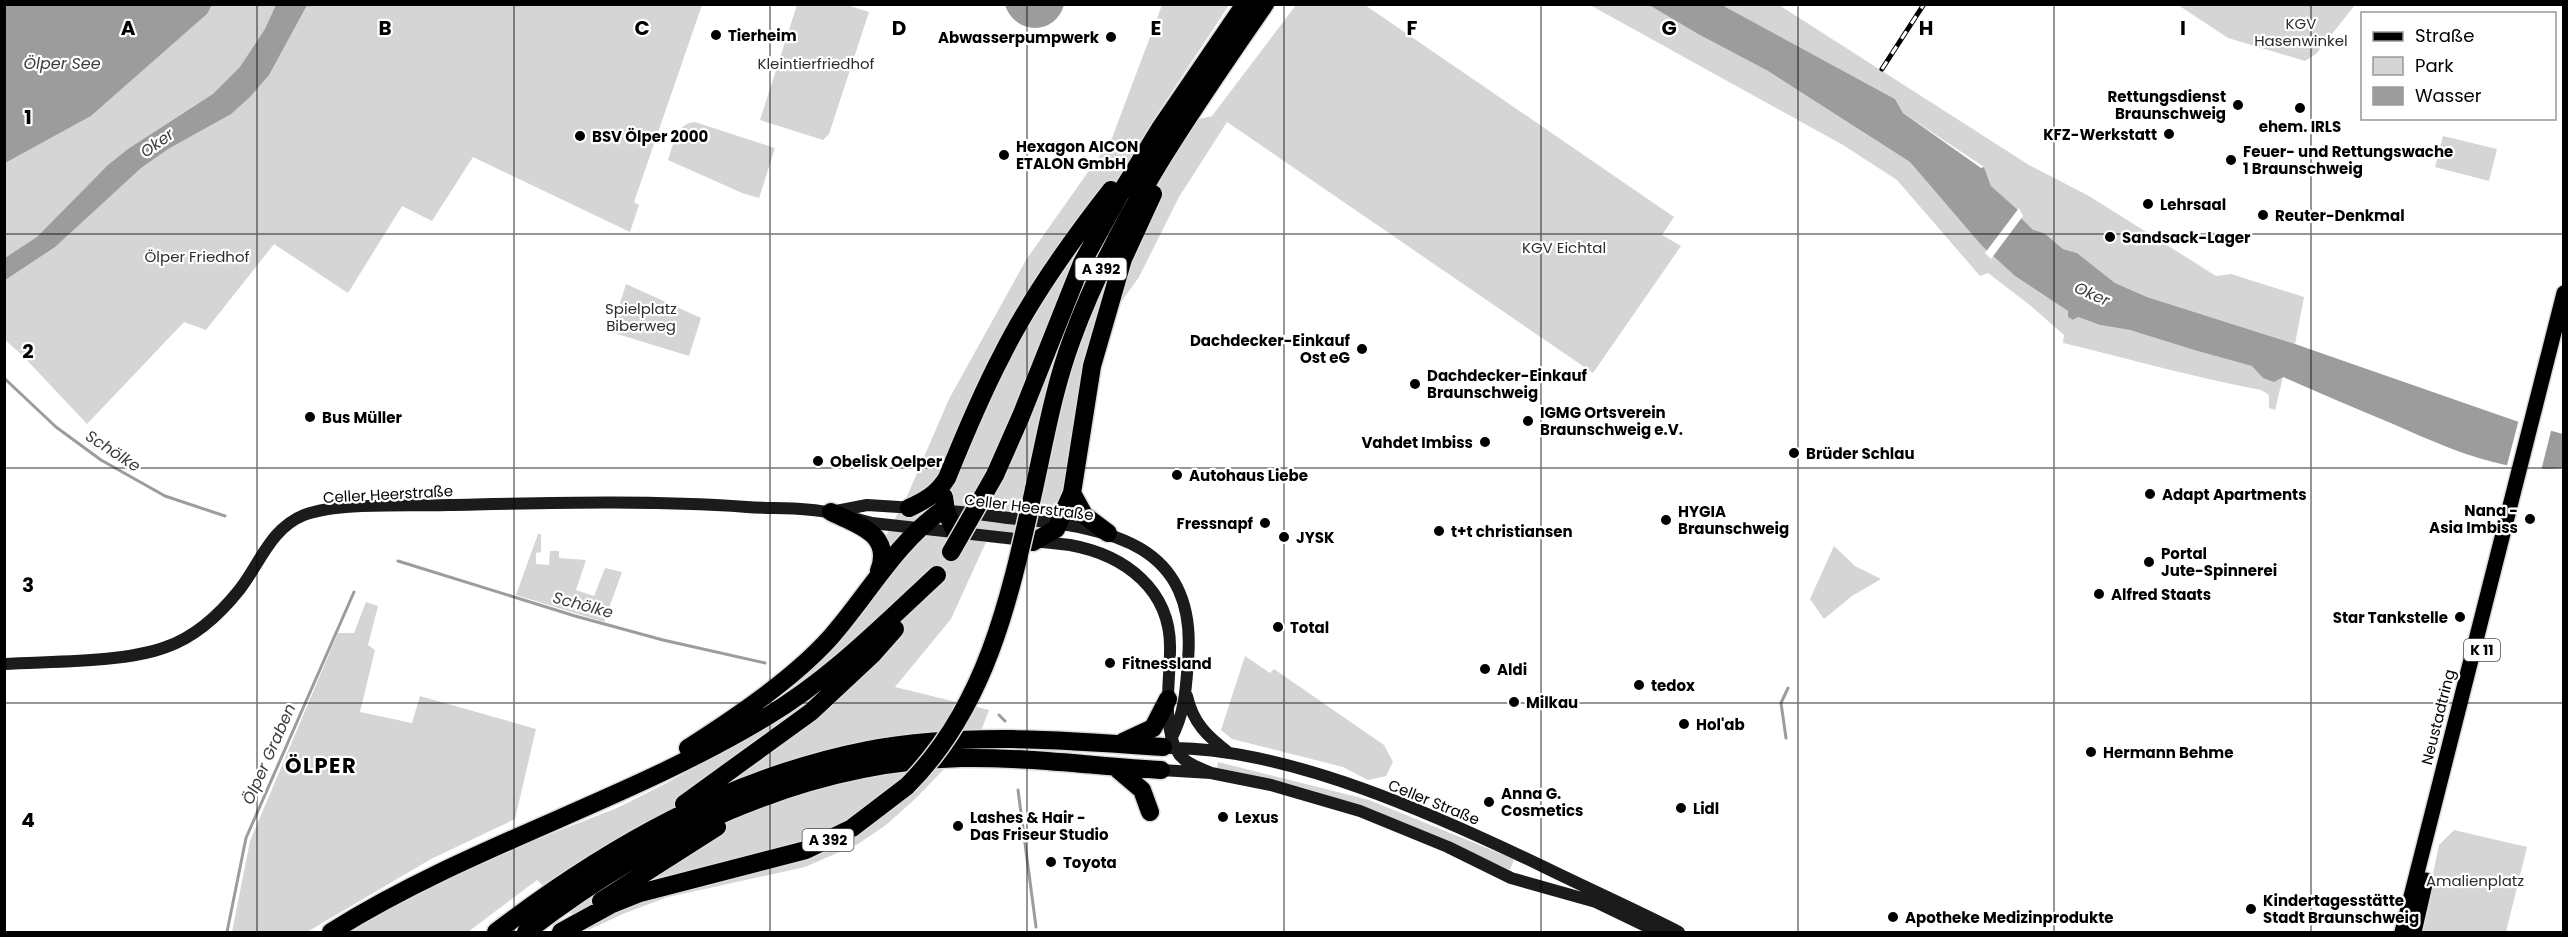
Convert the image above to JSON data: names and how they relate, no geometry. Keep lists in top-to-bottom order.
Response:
{
  "streets": {
    "highway": ["A 392"],
    "main road": [
      "Celler Heerstraße",
      "K 11",
      "Neustadtring",
      "Celler Straße"
    ]
  },
  "crossings": [
    ["Celler Heerstraße", "Celler Straße"],
    ["K 11", "Neustadtring"]
  ],
  "districts": ["ÖLPER"],
  "water": [
    "Ölper See",
    "Oker",
    "Schölke",
    "Ölper Graben"
  ],
  "parks": [
    "KGV Hasenwinkel",
    "Kleintierfriedhof",
    "KGV Eichtal",
    "Ölper Friedhof",
    "Spielplatz Biberweg",
    "Amalienplatz"
  ],
  "places": [
    "Tierheim",
    "Abwasserpumpwerk",
    "Rettungsdienst Braunschweig",
    "ehem. IRLS",
    "KFZ-Werkstatt",
    "BSV Ölper 2000",
    "Hexagon AICON ETALON GmbH",
    "Feuer- und Rettungswache 1 Braunschweig",
    "Lehrsaal",
    "Reuter-Denkmal",
    "Sandsack-Lager",
    "Dachdecker-Einkauf Ost eG",
    "Dachdecker-Einkauf Braunschweig",
    "Bus Müller",
    "IGMG Ortsverein Braunschweig e.V.",
    "Vahdet Imbiss",
    "Brüder Schlau",
    "Obelisk Oelper",
    "Autohaus Liebe",
    "Adapt Apartments",
    "Nana - Asia Imbiss",
    "HYGIA Braunschweig",
    "Fressnapf",
    "t+t christiansen",
    "JYSK",
    "Portal Jute-Spinnerei",
    "Alfred Staats",
    "Star Tankstelle",
    "Total",
    "Fitnessland",
    "Aldi",
    "tedox",
    "Milkau",
    "Hol'ab",
    "Hermann Behme",
    "Anna G. Cosmetics",
    "Lidl",
    "Lexus",
    "Lashes & Hair - Das Friseur Studio",
    "Toyota",
    "Kindertagesstätte Stadt Braunschweig",
    "Apotheke Medizinprodukte"
  ],
  "legend": ["Straße", "Park", "Wasser"],
  "grid": {
    "columns": [
      "A",
      "B",
      "C",
      "D",
      "E",
      "F",
      "G",
      "H",
      "I"
    ],
    "rows": [
      "1",
      "2",
      "3",
      "4"
    ]
  }
}
